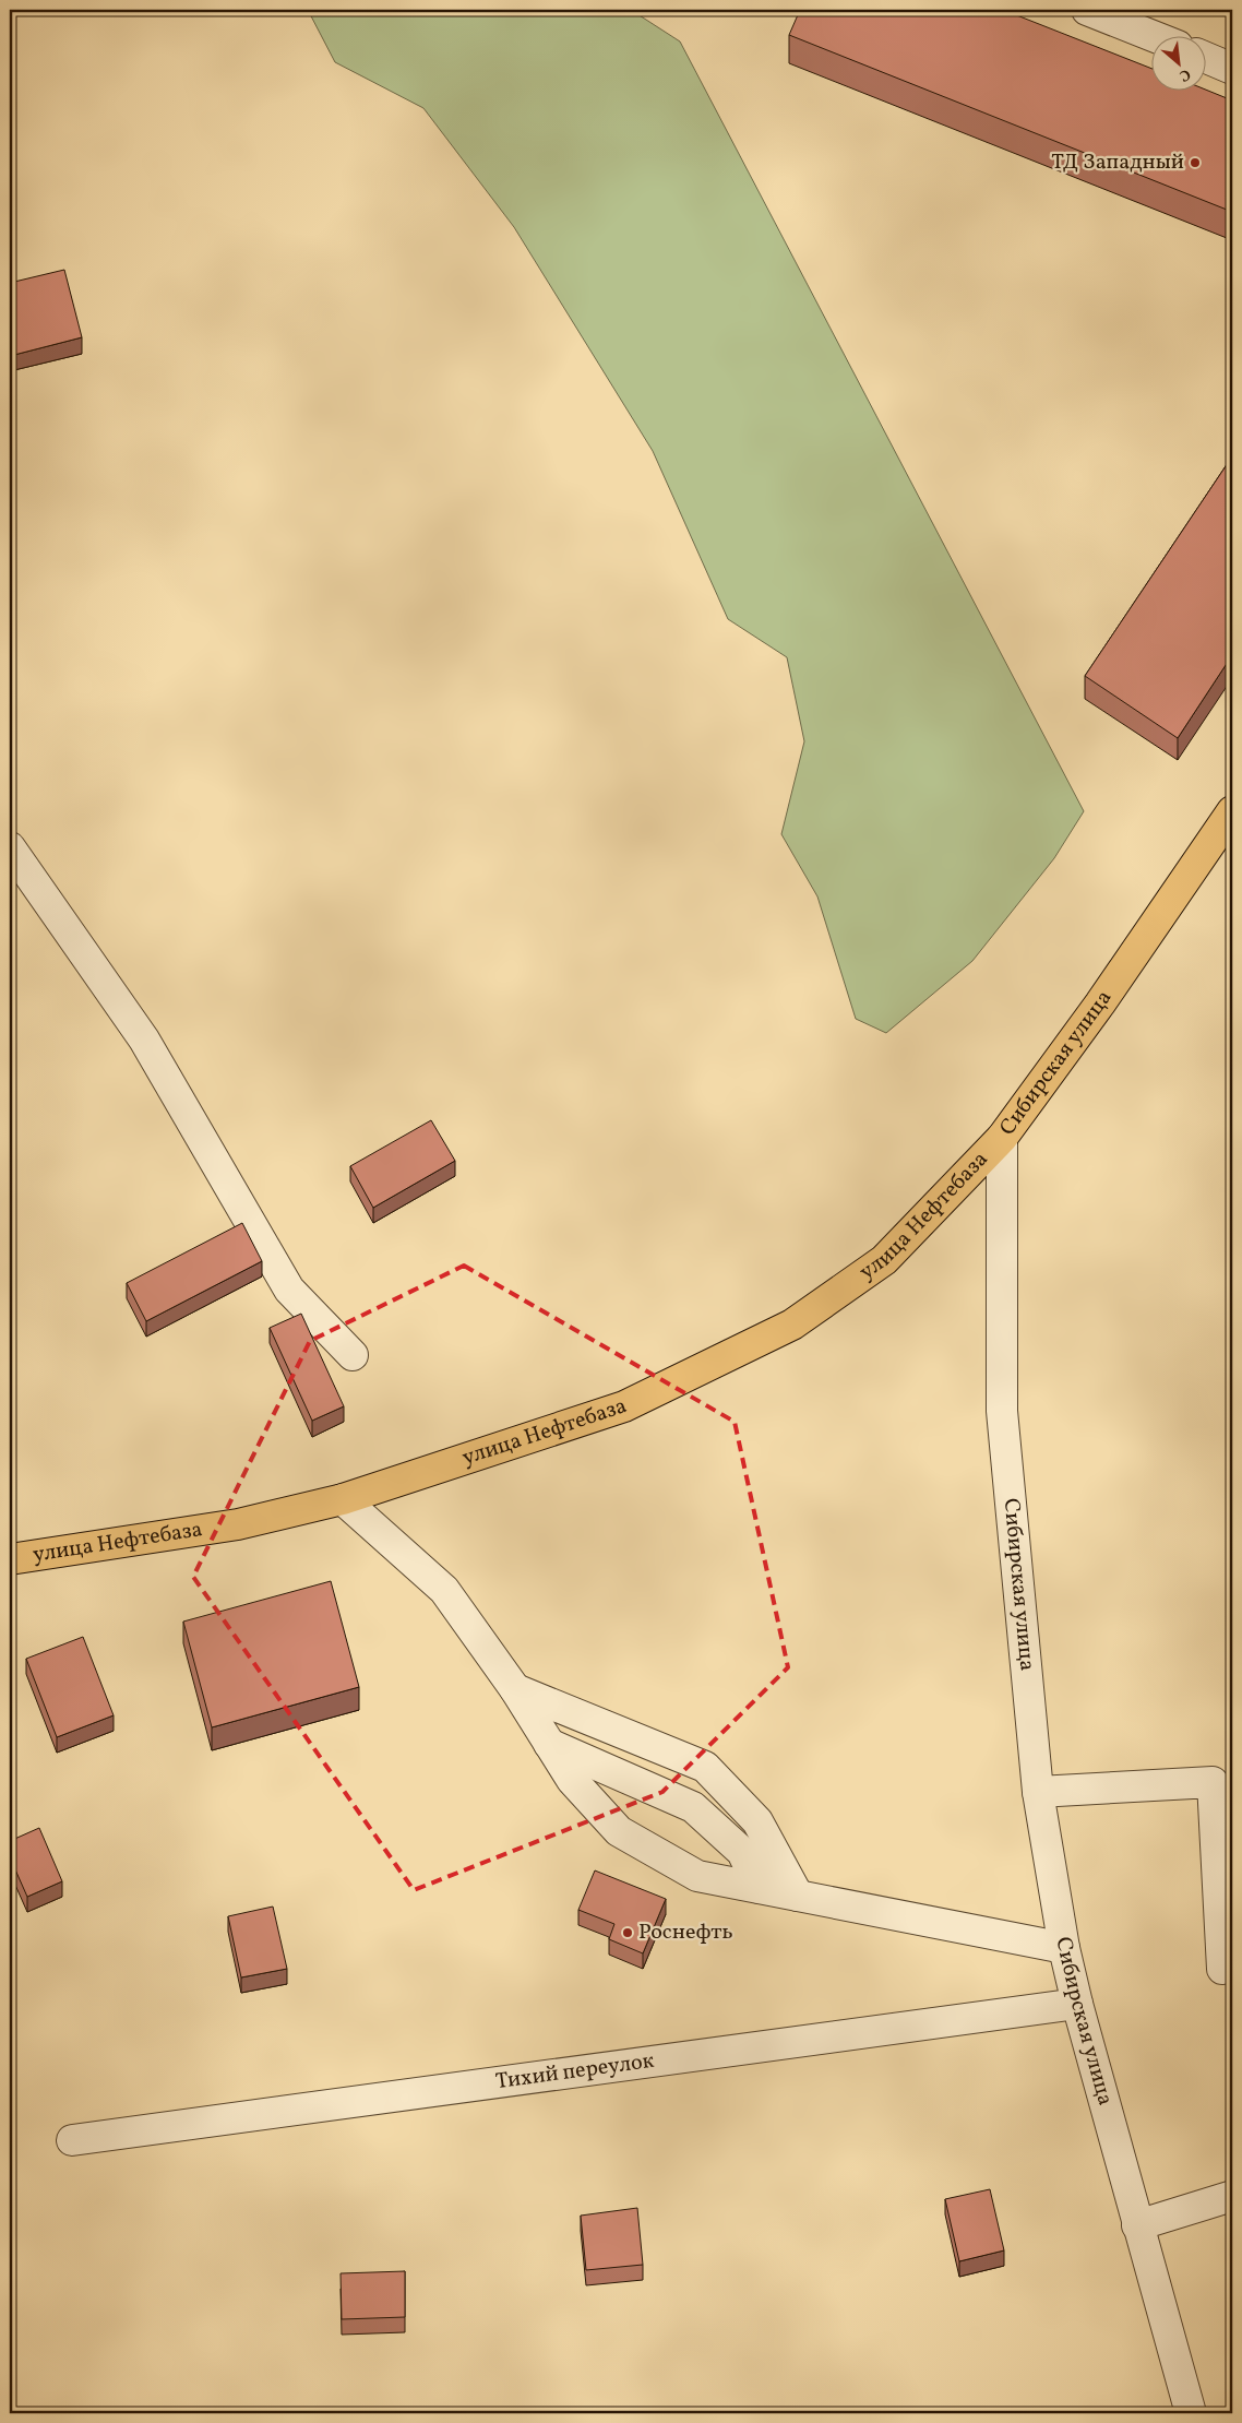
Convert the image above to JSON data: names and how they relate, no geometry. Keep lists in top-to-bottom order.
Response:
{
  "streets": {
    "main road": ["Сибирская улица", "улица Нефтебаза"],
    "street": ["Тихий переулок"]
  },
  "crossings": [
    ["Сибирская улица", "улица Нефтебаза"],
    ["Сибирская улица", "Тихий переулок"]
  ],
  "places": ["ТД Западный", "Роснефть"],
  "north": "bottom right"
}
